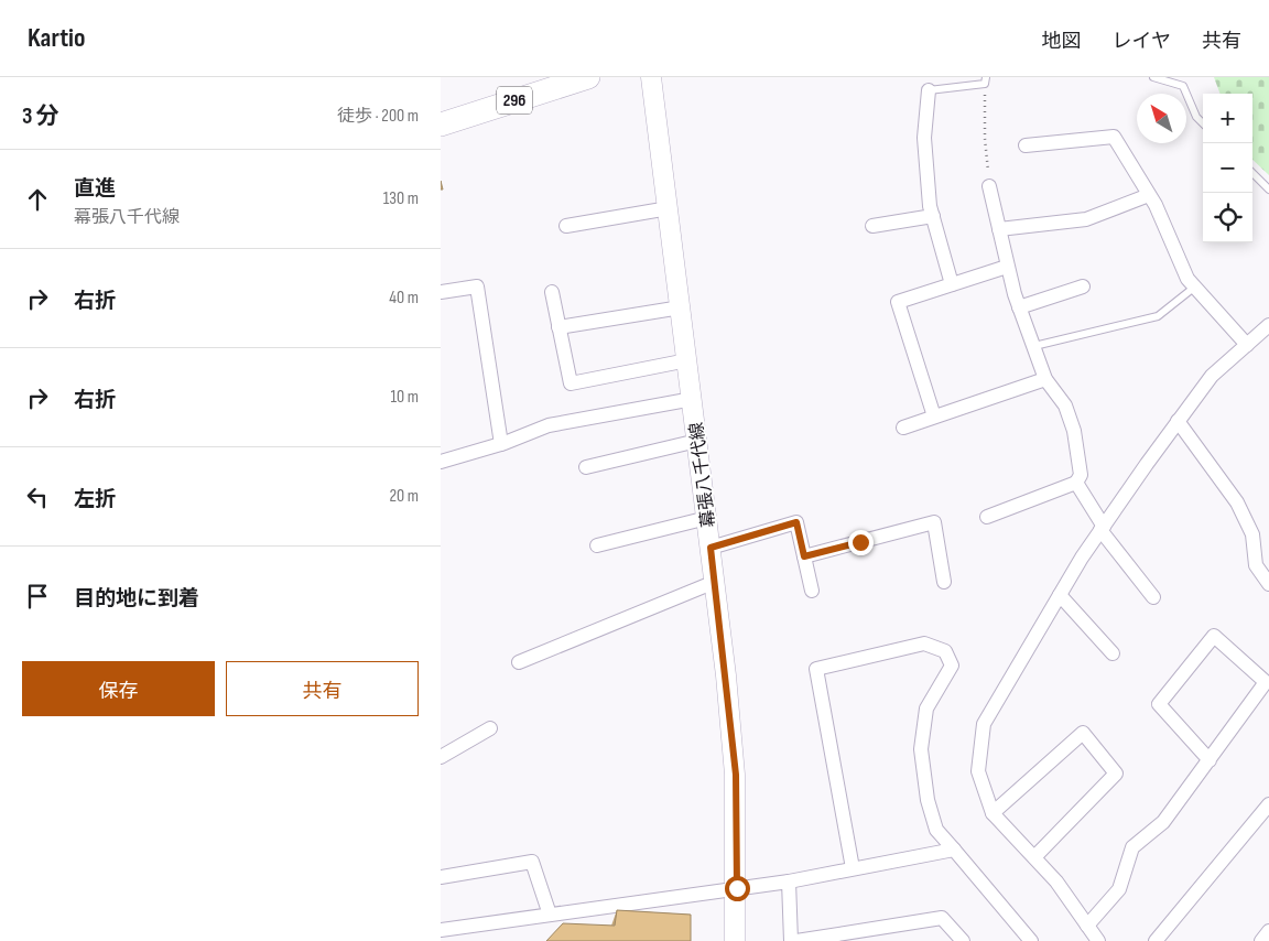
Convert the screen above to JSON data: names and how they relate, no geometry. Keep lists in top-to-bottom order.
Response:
{
  "streets": {
    "highway": ["296"],
    "main road": ["幕張八千代線"]
  },
  "north": "top left",
  "page": {
    "header": "Kartio",
    "nav": ["地図", "レイヤ", "共有"],
    "heading": ["3 分", "徒歩 · 200 m"],
    "map_buttons": ["+", "−"],
    "list": [
      ["直進", "幕張八千代線", "130 m"],
      ["右折", "40 m"],
      ["右折", "10 m"],
      ["左折", "20 m"],
      "目的地に到着"
    ],
    "buttons": ["保存", "共有"]
  }
}
